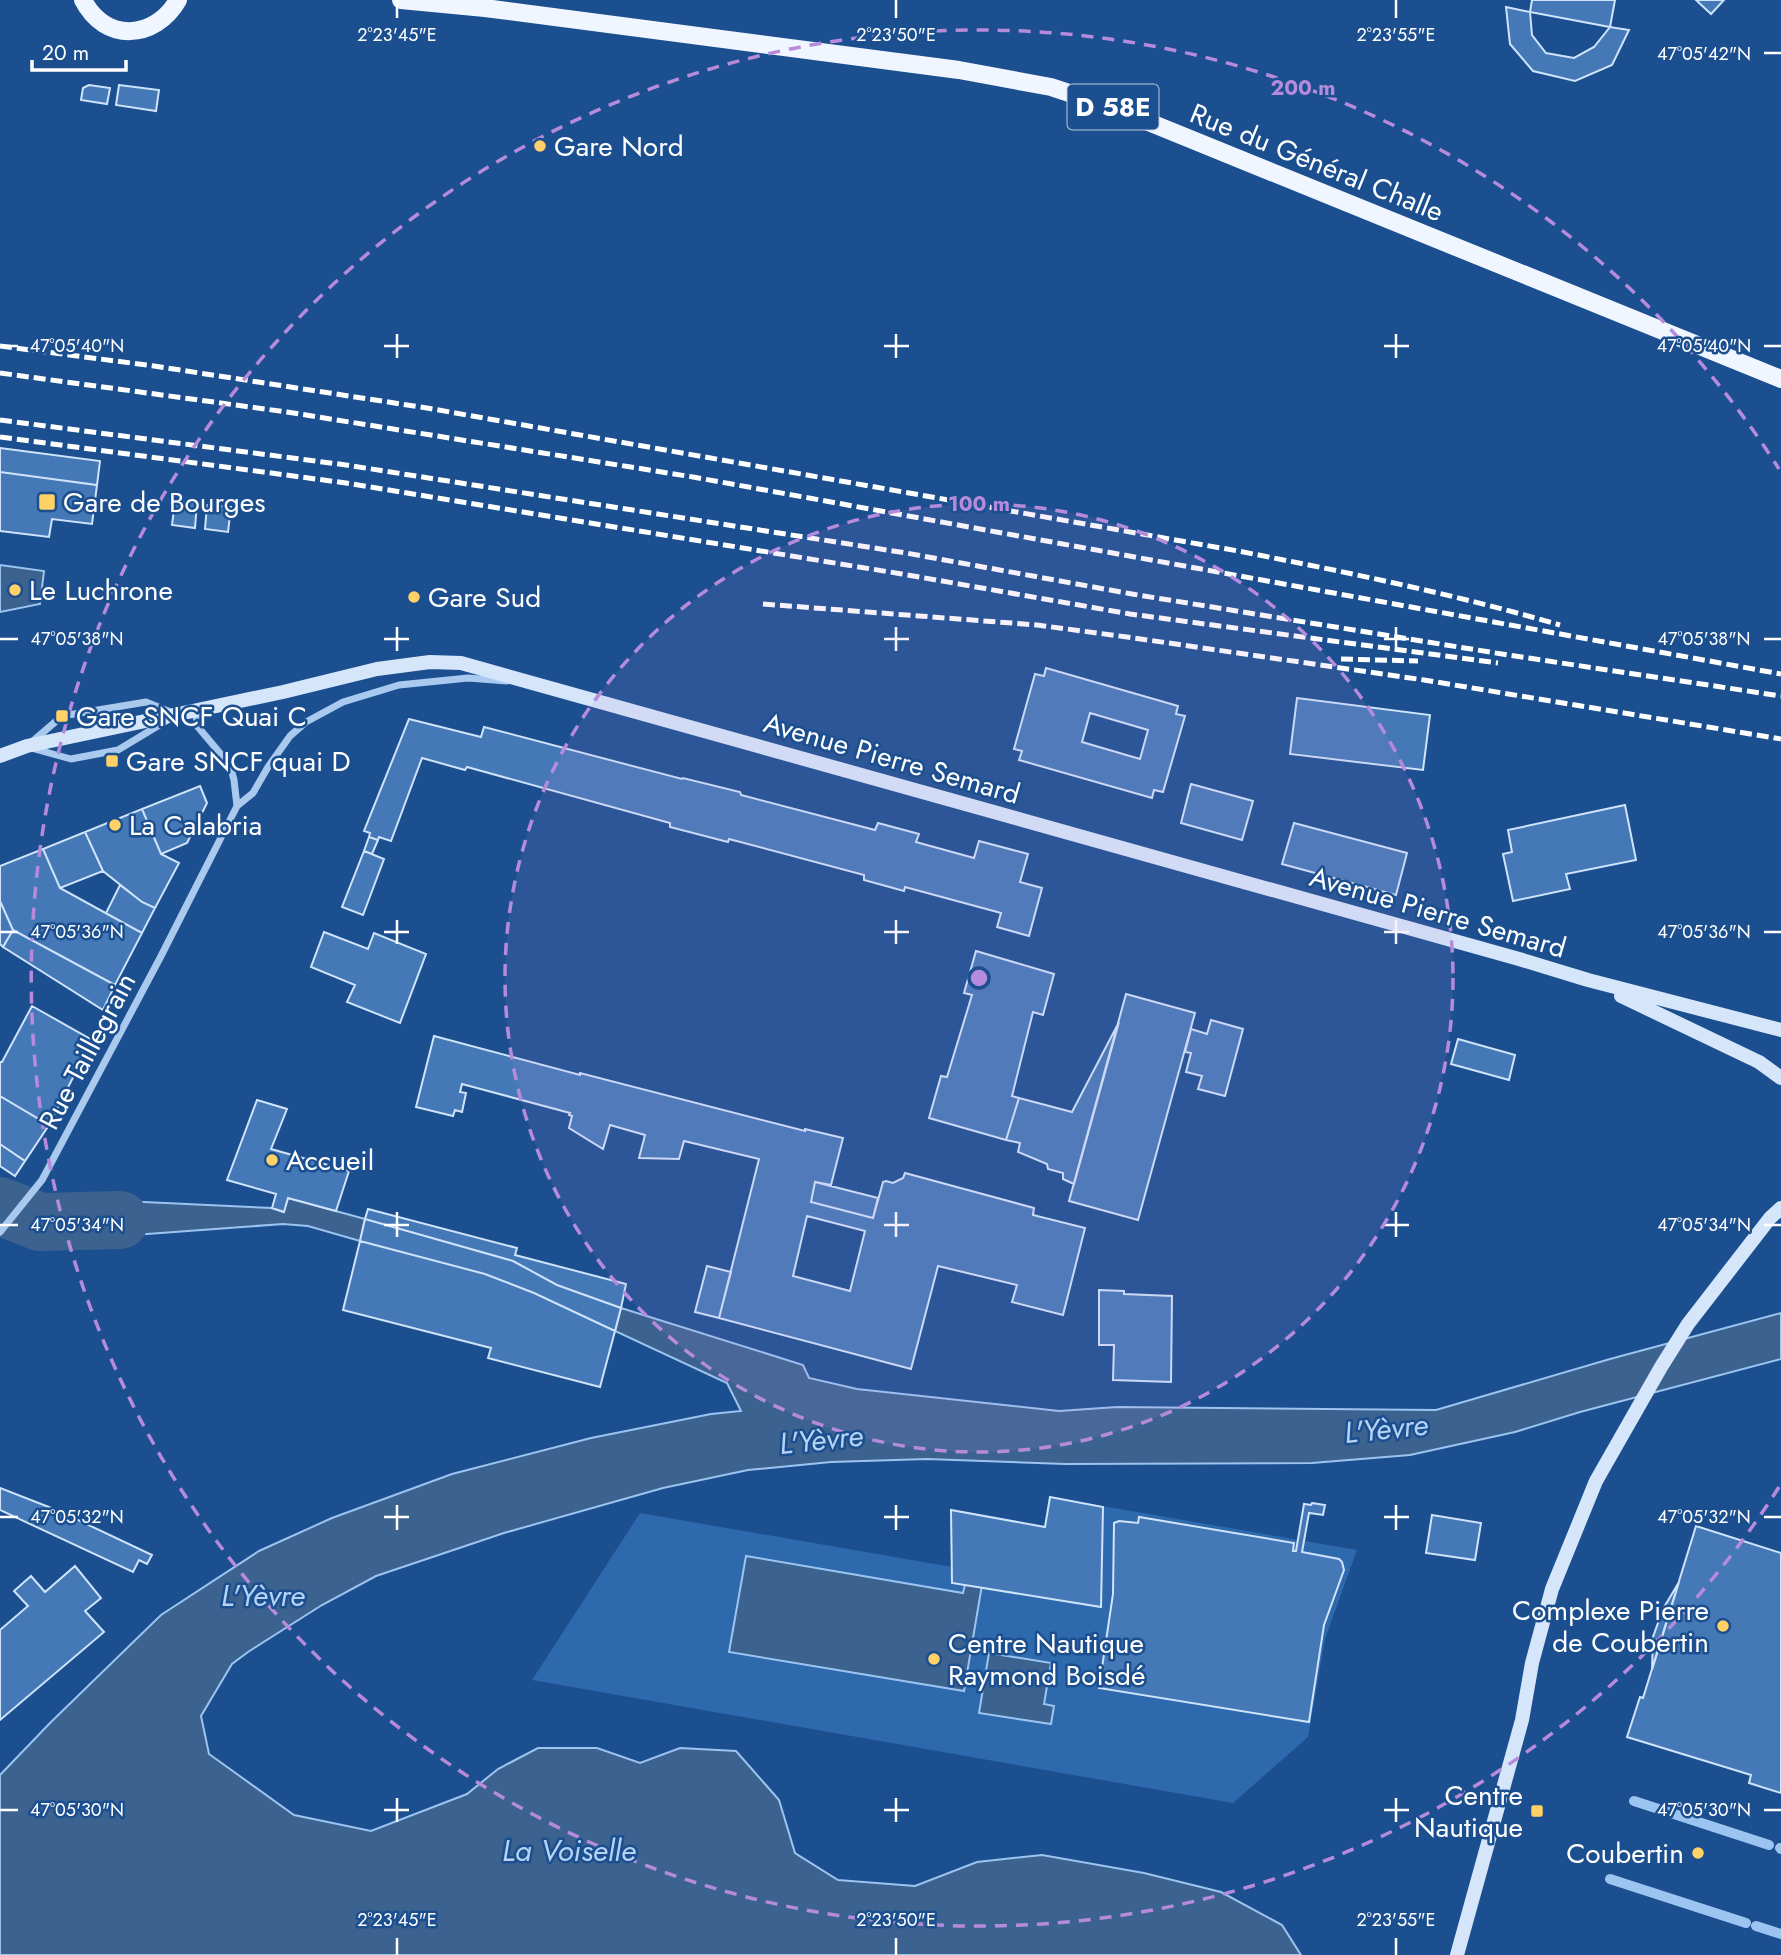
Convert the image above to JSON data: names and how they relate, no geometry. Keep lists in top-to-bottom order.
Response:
{
  "streets": {
    "main road": ["D 58E", "Rue du Général Challe", "Avenue Pierre Semard"],
    "street": ["Rue Taillegrain"]
  },
  "crossings": [
    ["Avenue Pierre Semard", "Rue Taillegrain"]
  ],
  "water": ["L'Yèvre", "La Voiselle"],
  "places": {
    "other": [
      "Gare Nord",
      "Le Luchrone",
      "Gare Sud",
      "La Calabria",
      "Accueil",
      "Complexe Pierre de Coubertin",
      "Centre Nautique Raymond Boisdé",
      "Coubertin"
    ],
    "transit": [
      "Gare de Bourges",
      "Gare SNCF Quai C",
      "Gare SNCF quai D",
      "Centre Nautique"
    ]
  },
  "scale_bar": "20 m",
  "coordinates": [
    "2°23'45\"E",
    "2°23'50\"E",
    "2°23'55\"E",
    "47°05'42\"N",
    "47°05'40\"N",
    "47°05'38\"N",
    "47°05'36\"N",
    "47°05'34\"N",
    "47°05'32\"N",
    "47°05'30\"N"
  ],
  "rings": ["200 m", "100 m"]
}
